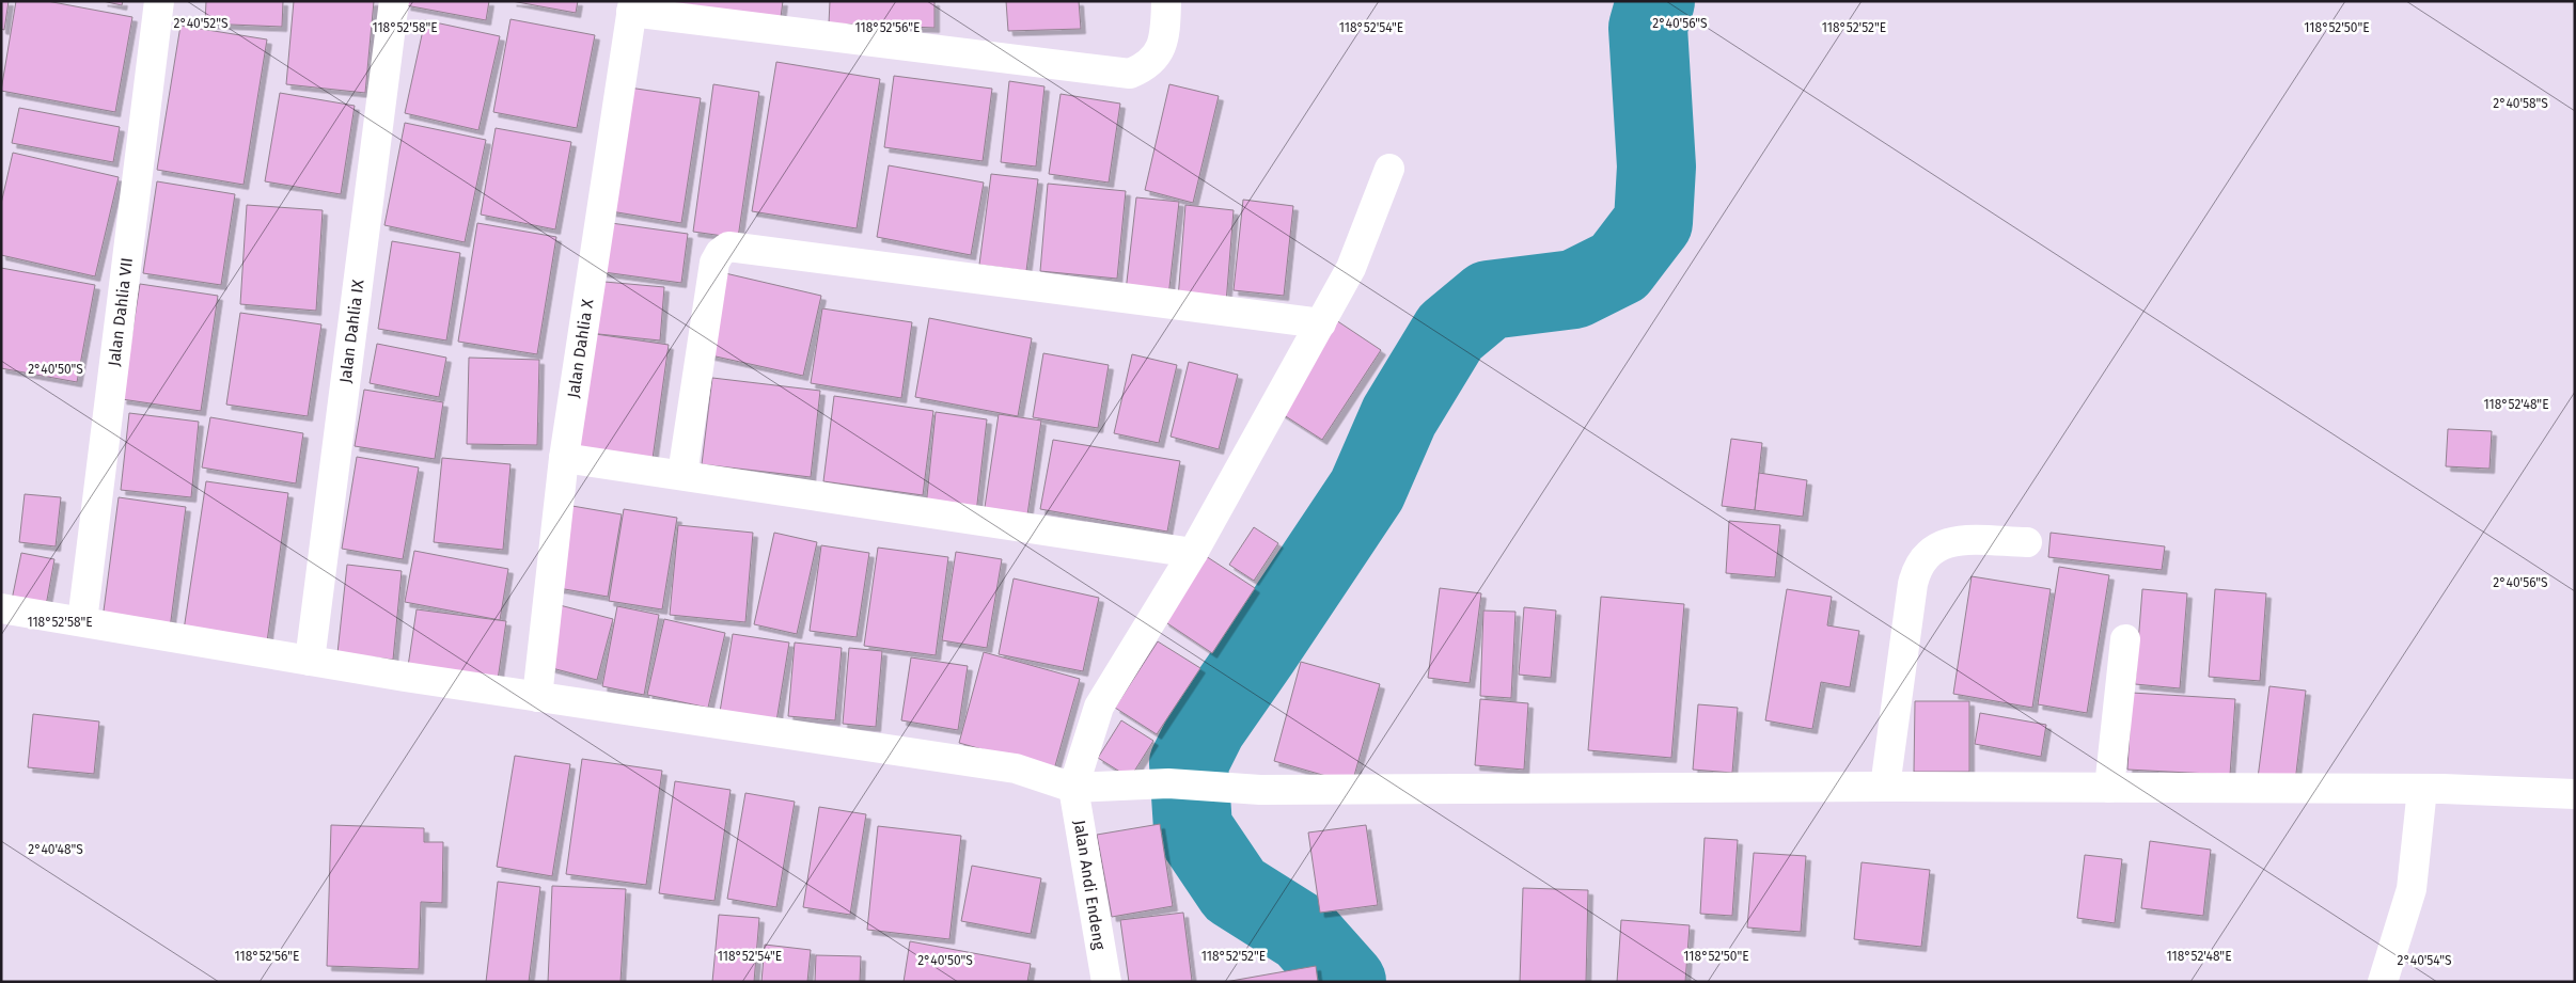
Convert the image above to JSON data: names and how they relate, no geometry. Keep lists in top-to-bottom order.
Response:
{
  "streets": {
    "street": [
      "Jalan Dahlia VII",
      "Jalan Dahlia IX",
      "Jalan Dahlia X",
      "Jalan Andi Endeng"
    ]
  },
  "coordinates": [
    "2°40'52\"S",
    "2°40'56\"S",
    "118°52'52\"E",
    "118°52'58\"E",
    "118°52'56\"E",
    "118°52'54\"E",
    "118°52'50\"E",
    "2°40'58\"S",
    "2°40'50\"S",
    "118°52'48\"E",
    "2°40'48\"S",
    "2°40'54\"S"
  ]
}
